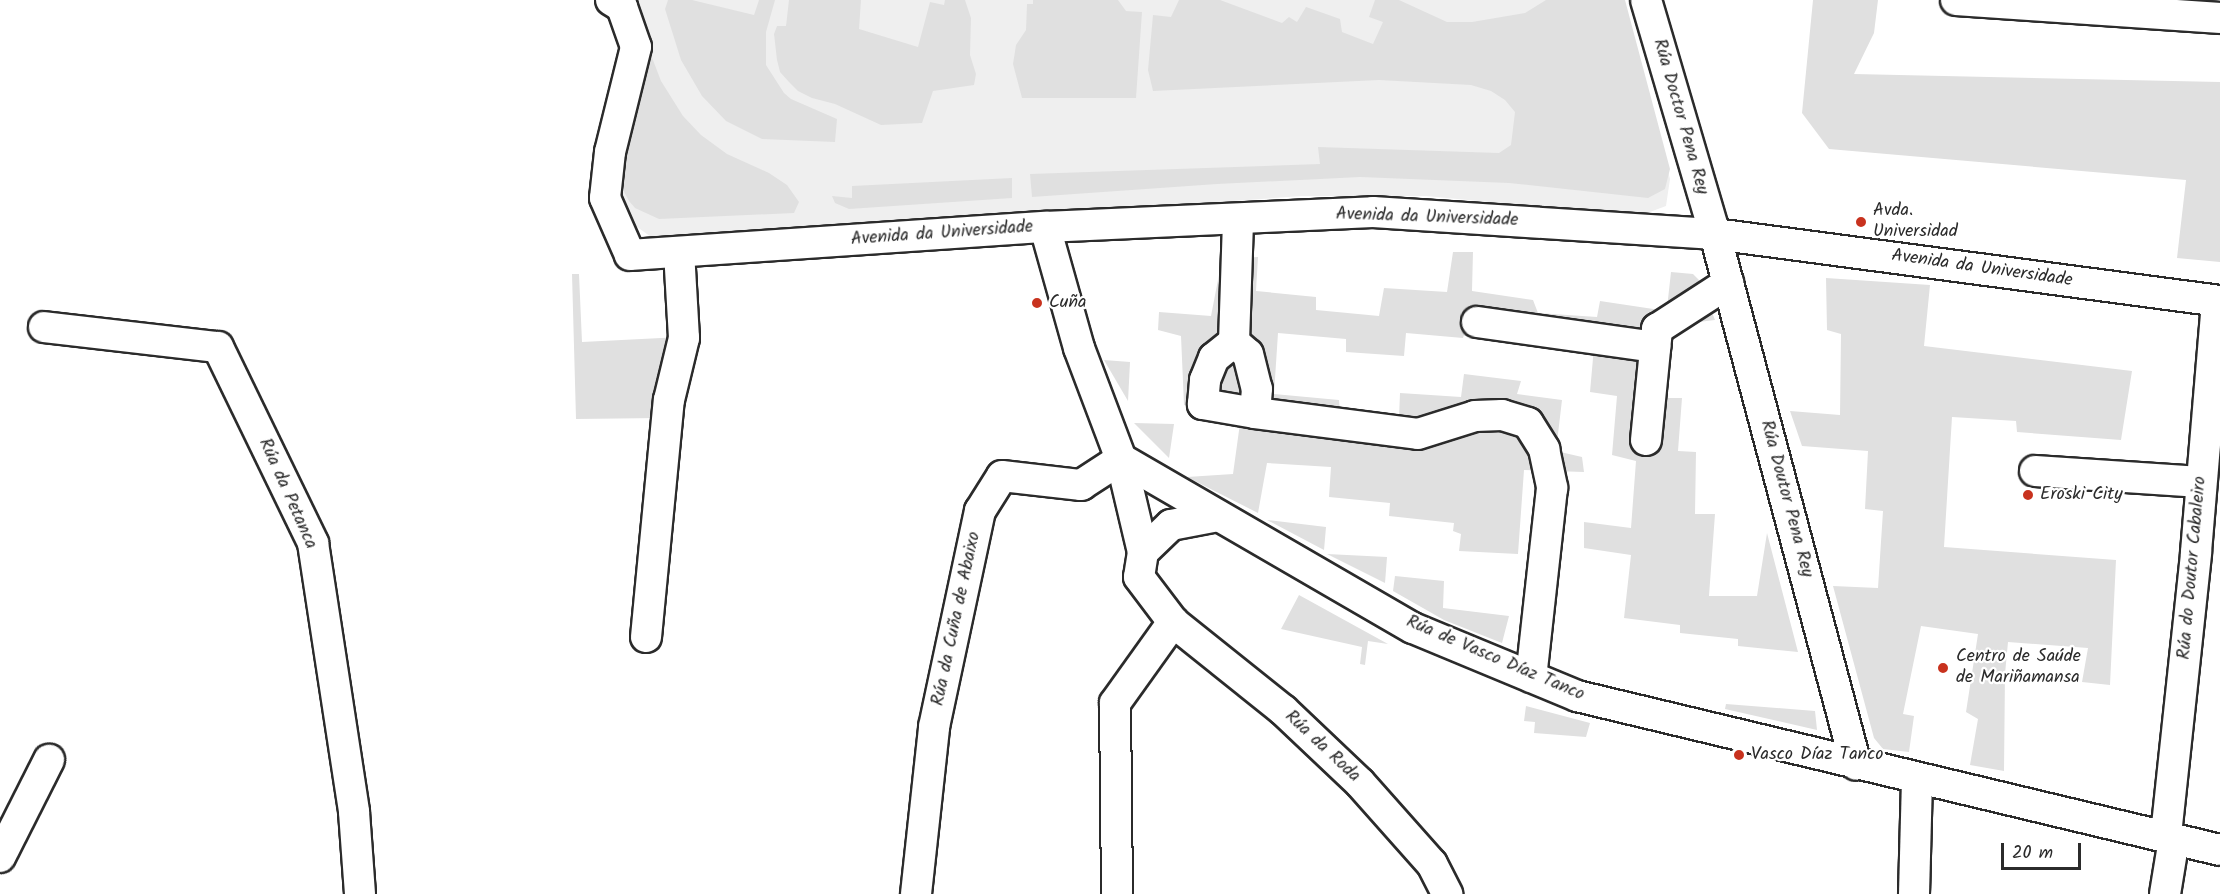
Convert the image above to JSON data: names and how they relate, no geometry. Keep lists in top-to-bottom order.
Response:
{
  "streets": {
    "street": [
      "Rúa Doctor Pena Rey",
      "Avenida da Universidade",
      "Rúa da Petanca",
      "Rúa Doutor Pena Rey",
      "Rúa do Doutor Cabaleiro",
      "Rúa da Cuña de Abaixo",
      "Rúa de Vasco Díaz Tanco",
      "Rúa da Roda"
    ]
  },
  "crossings": [
    ["Rúa Doctor Pena Rey", "Avenida da Universidade"],
    ["Rúa Doctor Pena Rey", "Rúa Doutor Pena Rey"],
    ["Avenida da Universidade", "Rúa Doutor Pena Rey"],
    ["Avenida da Universidade", "Rúa do Doutor Cabaleiro"],
    ["Rúa Doutor Pena Rey", "Rúa de Vasco Díaz Tanco"],
    ["Rúa do Doutor Cabaleiro", "Rúa de Vasco Díaz Tanco"],
    ["Rúa da Cuña de Abaixo", "Rúa de Vasco Díaz Tanco"],
    ["Rúa da Cuña de Abaixo", "Rúa da Roda"],
    ["Rúa de Vasco Díaz Tanco", "Rúa da Roda"]
  ],
  "places": [
    "Avda. Universidad",
    "Cuña",
    "Eroski City",
    "Centro de Saúde de Mariñamansa",
    "Vasco Díaz Tanco"
  ],
  "scale_bar": "20 m"
}
